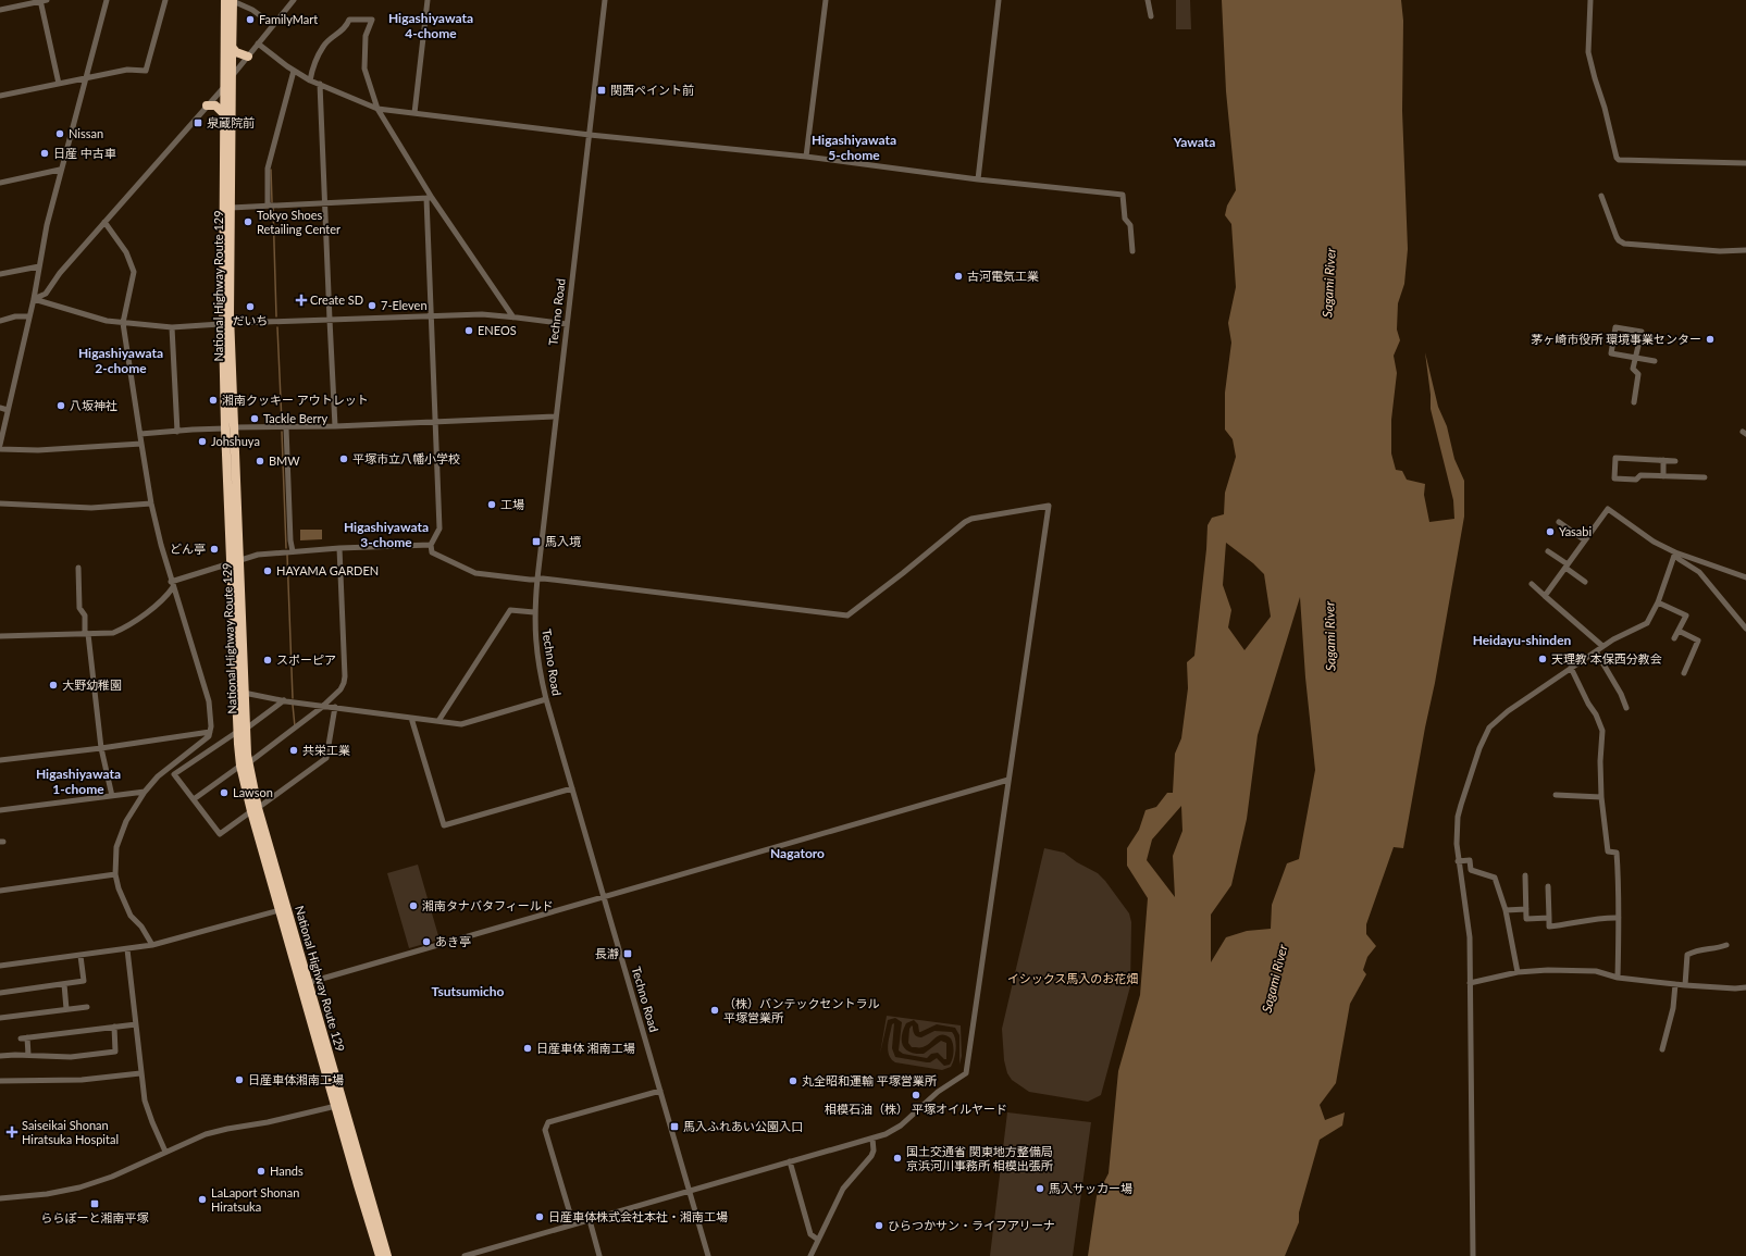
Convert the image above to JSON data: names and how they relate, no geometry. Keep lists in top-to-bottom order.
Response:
{
  "streets": {
    "highway": ["National Highway Route 129"],
    "street": ["Techno Road"]
  },
  "districts": [
    "Higashiyawata 4-chome",
    "Higashiyawata 5-chome",
    "Yawata",
    "Higashiyawata 2-chome",
    "Higashiyawata 3-chome",
    "Heidayu-shinden",
    "Higashiyawata 1-chome",
    "Nagatoro",
    "Tsutsumicho"
  ],
  "water": ["Sagami River"],
  "parks": ["イシックス馬入のお花畑"],
  "places": {
    "other": [
      "FamilyMart",
      "Nissan",
      "日産 中古車",
      "Tokyo Shoes Retailing Center",
      "古河電気工業",
      "7-Eleven",
      "だいち",
      "ENEOS",
      "茅ヶ崎市役所 環境事業センター",
      "湘南クッキー アウトレット",
      "八坂神社",
      "Tackle Berry",
      "Johshuya",
      "平塚市立八幡小学校",
      "BMW",
      "工場",
      "Yasabi",
      "どん亭",
      "HAYAMA GARDEN",
      "天理教 本保西分教会",
      "スポーピア",
      "大野幼稚園",
      "共栄工業",
      "Lawson",
      "湘南タナバタフィールド",
      "あき亭",
      "（株）バンテックセントラル 平塚営業所",
      "日産車体 湘南工場",
      "日産車体湘南工場",
      "丸全昭和運輸 平塚営業所",
      "相模石油（株） 平塚オイルヤード",
      "国土交通省 関東地方整備局 京浜河川事務所 相模出張所",
      "Hands",
      "馬入サッカー場",
      "LaLaport Shonan Hiratsuka",
      "日産車体株式会社本社・湘南工場",
      "ひらつかサン・ライフアリーナ"
    ],
    "transit": [
      "関西ペイント前",
      "泉蔵院前",
      "馬入境",
      "長瀞",
      "馬入ふれあい公園入口",
      "ららぽーと湘南平塚"
    ],
    "health": ["Create SD", "Saiseikai Shonan Hiratsuka Hospital"]
  }
}
